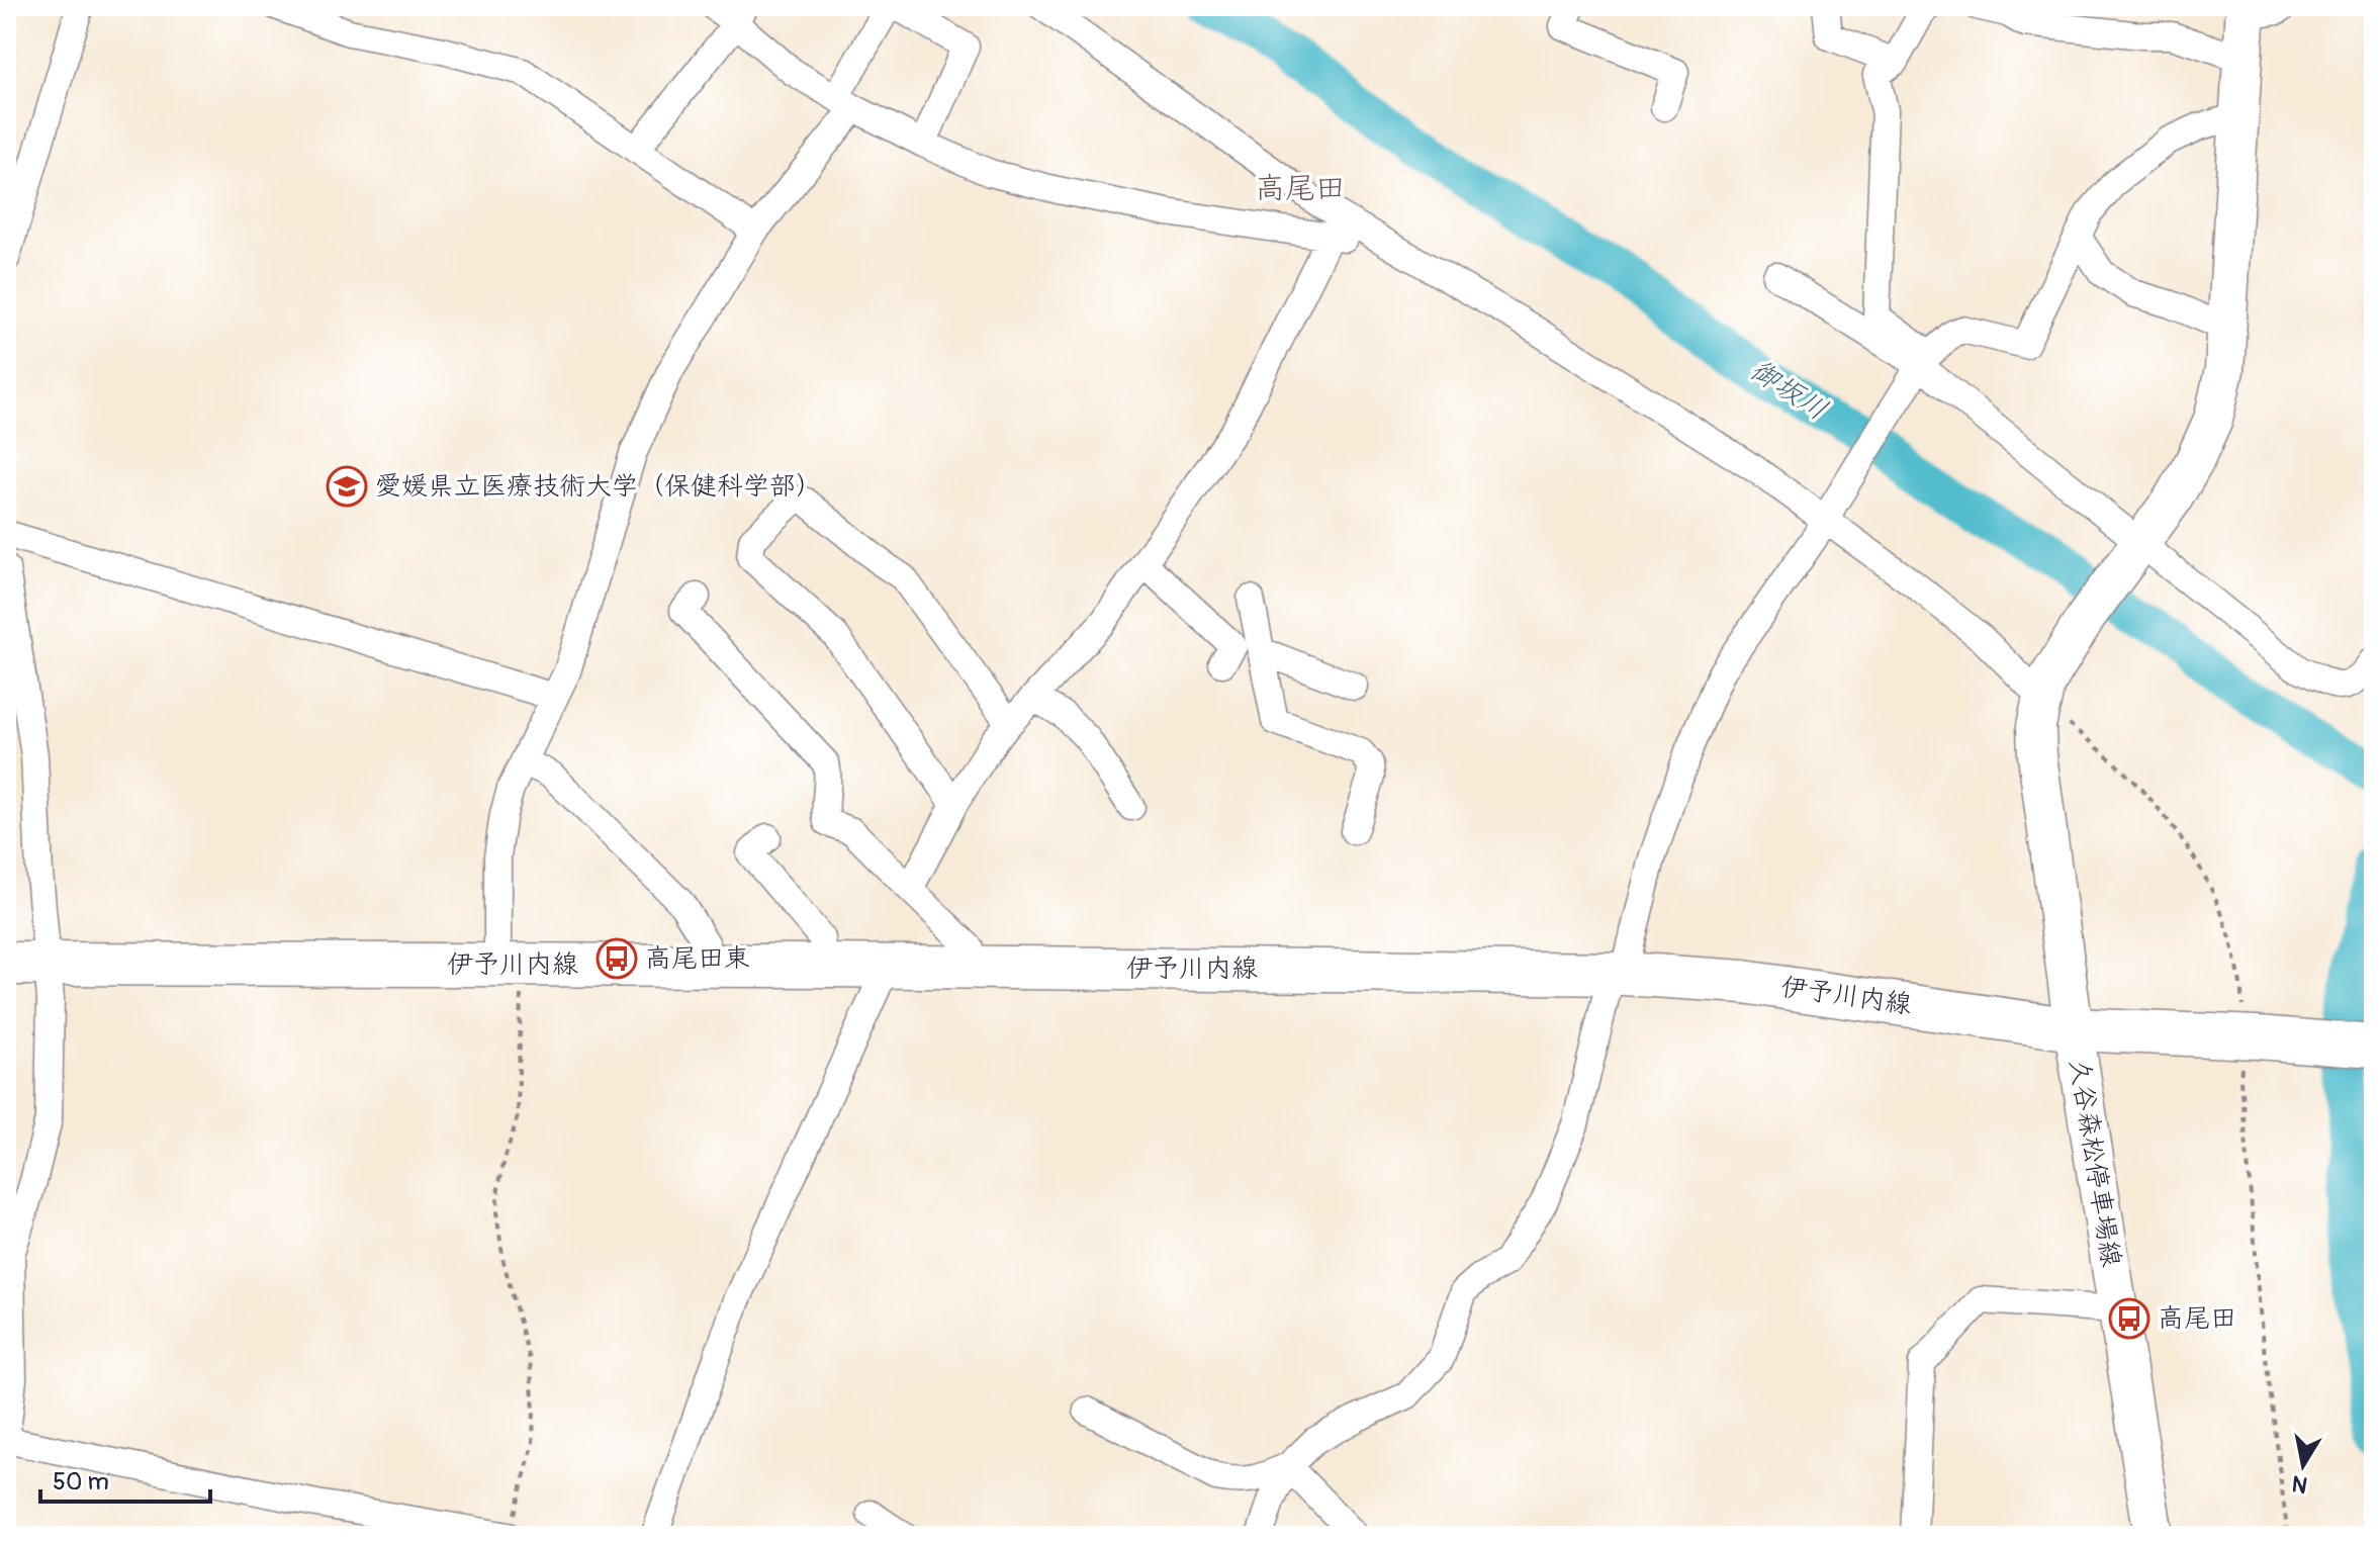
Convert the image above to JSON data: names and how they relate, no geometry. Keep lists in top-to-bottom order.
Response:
{
  "streets": {
    "main road": ["伊予川内線"],
    "street": ["久谷森松停車場線"]
  },
  "crossings": [
    ["伊予川内線", "久谷森松停車場線"]
  ],
  "districts": ["高尾田"],
  "water": ["御坂川"],
  "places": {
    "school or university": ["愛媛県立医療技術大学（保健科学部）"],
    "bus stop": ["高尾田東", "高尾田"]
  },
  "scale_bar": "50 m",
  "north": "bottom"
}
